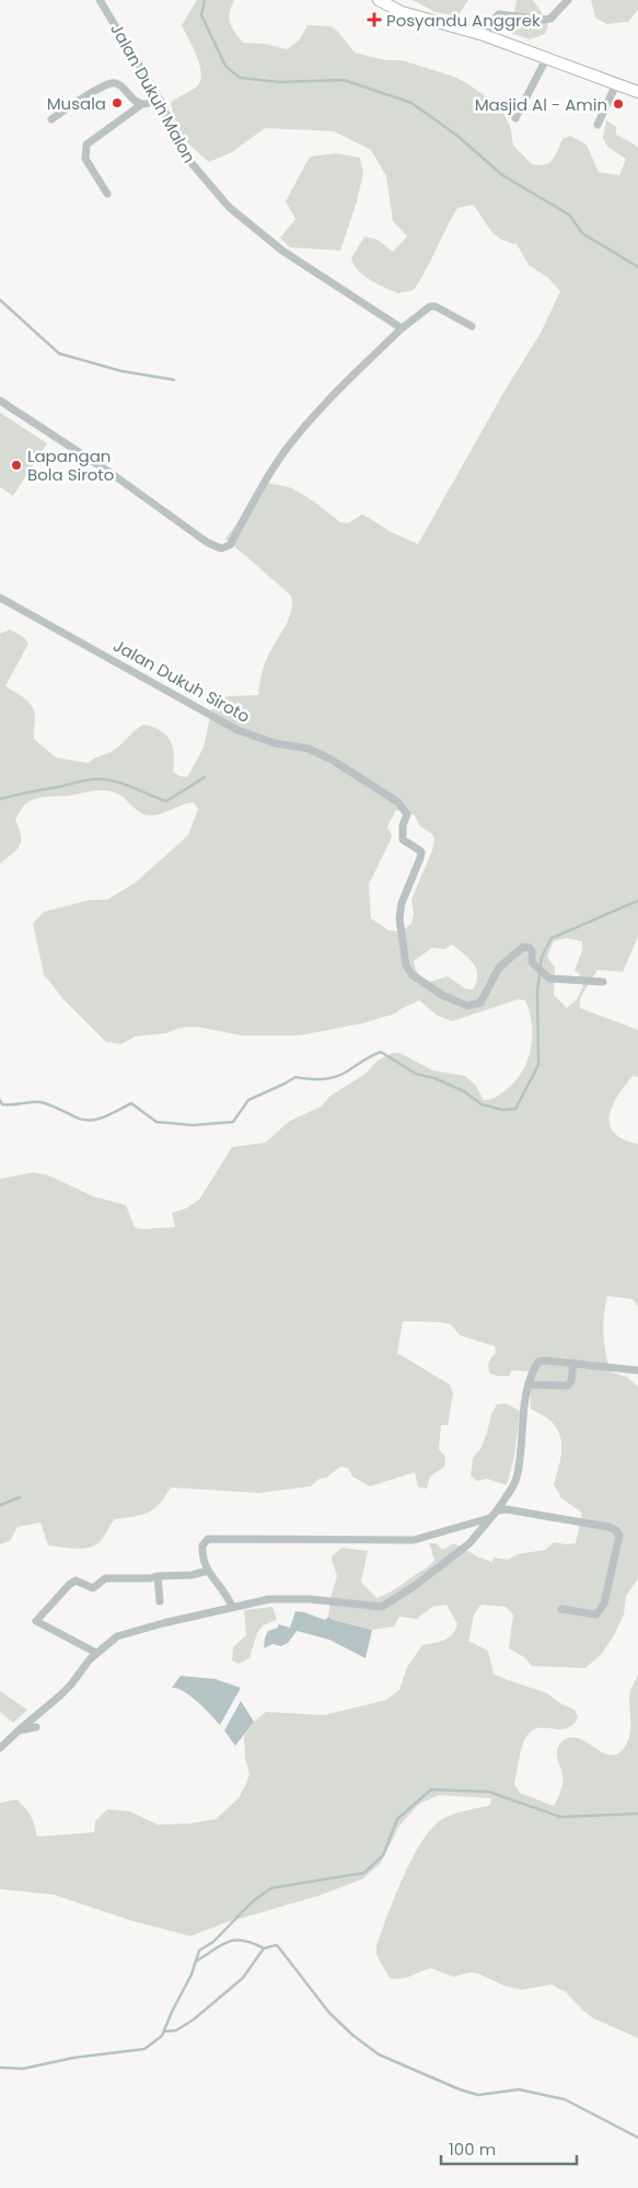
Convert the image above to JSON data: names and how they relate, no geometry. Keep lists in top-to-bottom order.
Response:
{
  "streets": {
    "street": ["Jalan Dukuh Malon", "Jalan Dukuh Siroto"]
  },
  "places": {
    "health": ["Posyandu Anggrek"],
    "other": ["Musala", "Masjid Al - Amin", "Lapangan Bola Siroto"]
  },
  "scale_bar": "100 m"
}
